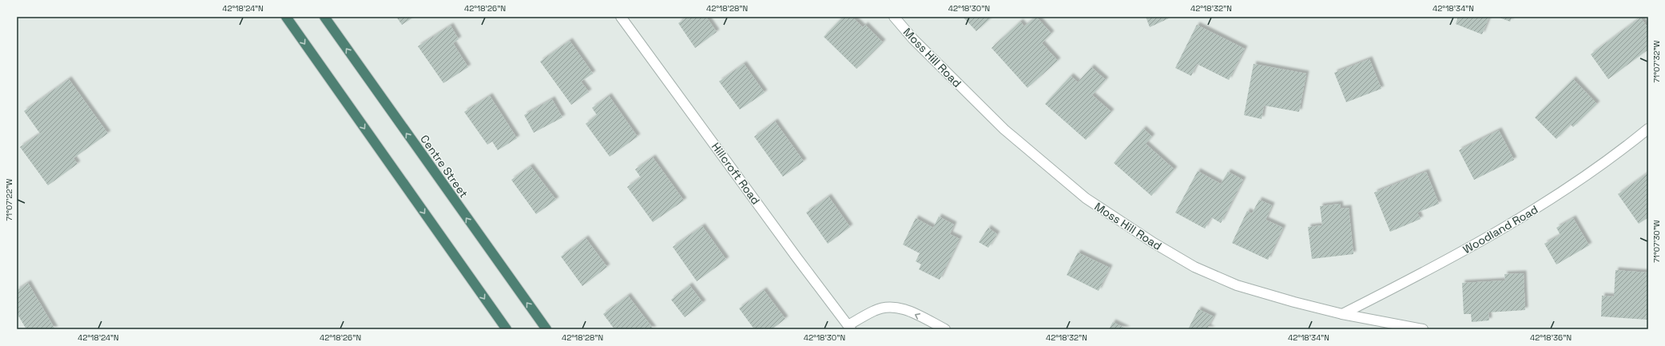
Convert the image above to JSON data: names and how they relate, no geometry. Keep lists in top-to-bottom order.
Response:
{
  "streets": {
    "highway": ["Centre Street"],
    "street": ["Moss Hill Road", "Hillcroft Road", "Woodland Road"]
  },
  "crossings": [
    ["Moss Hill Road", "Woodland Road"]
  ],
  "coordinates": [
    "42°18'24\"N",
    "42°18'26\"N",
    "42°18'28\"N",
    "42°18'30\"N",
    "42°18'32\"N",
    "42°18'34\"N",
    "71°07'32\"W",
    "71°07'22\"W",
    "71°07'30\"W",
    "42°18'36\"N"
  ]
}
